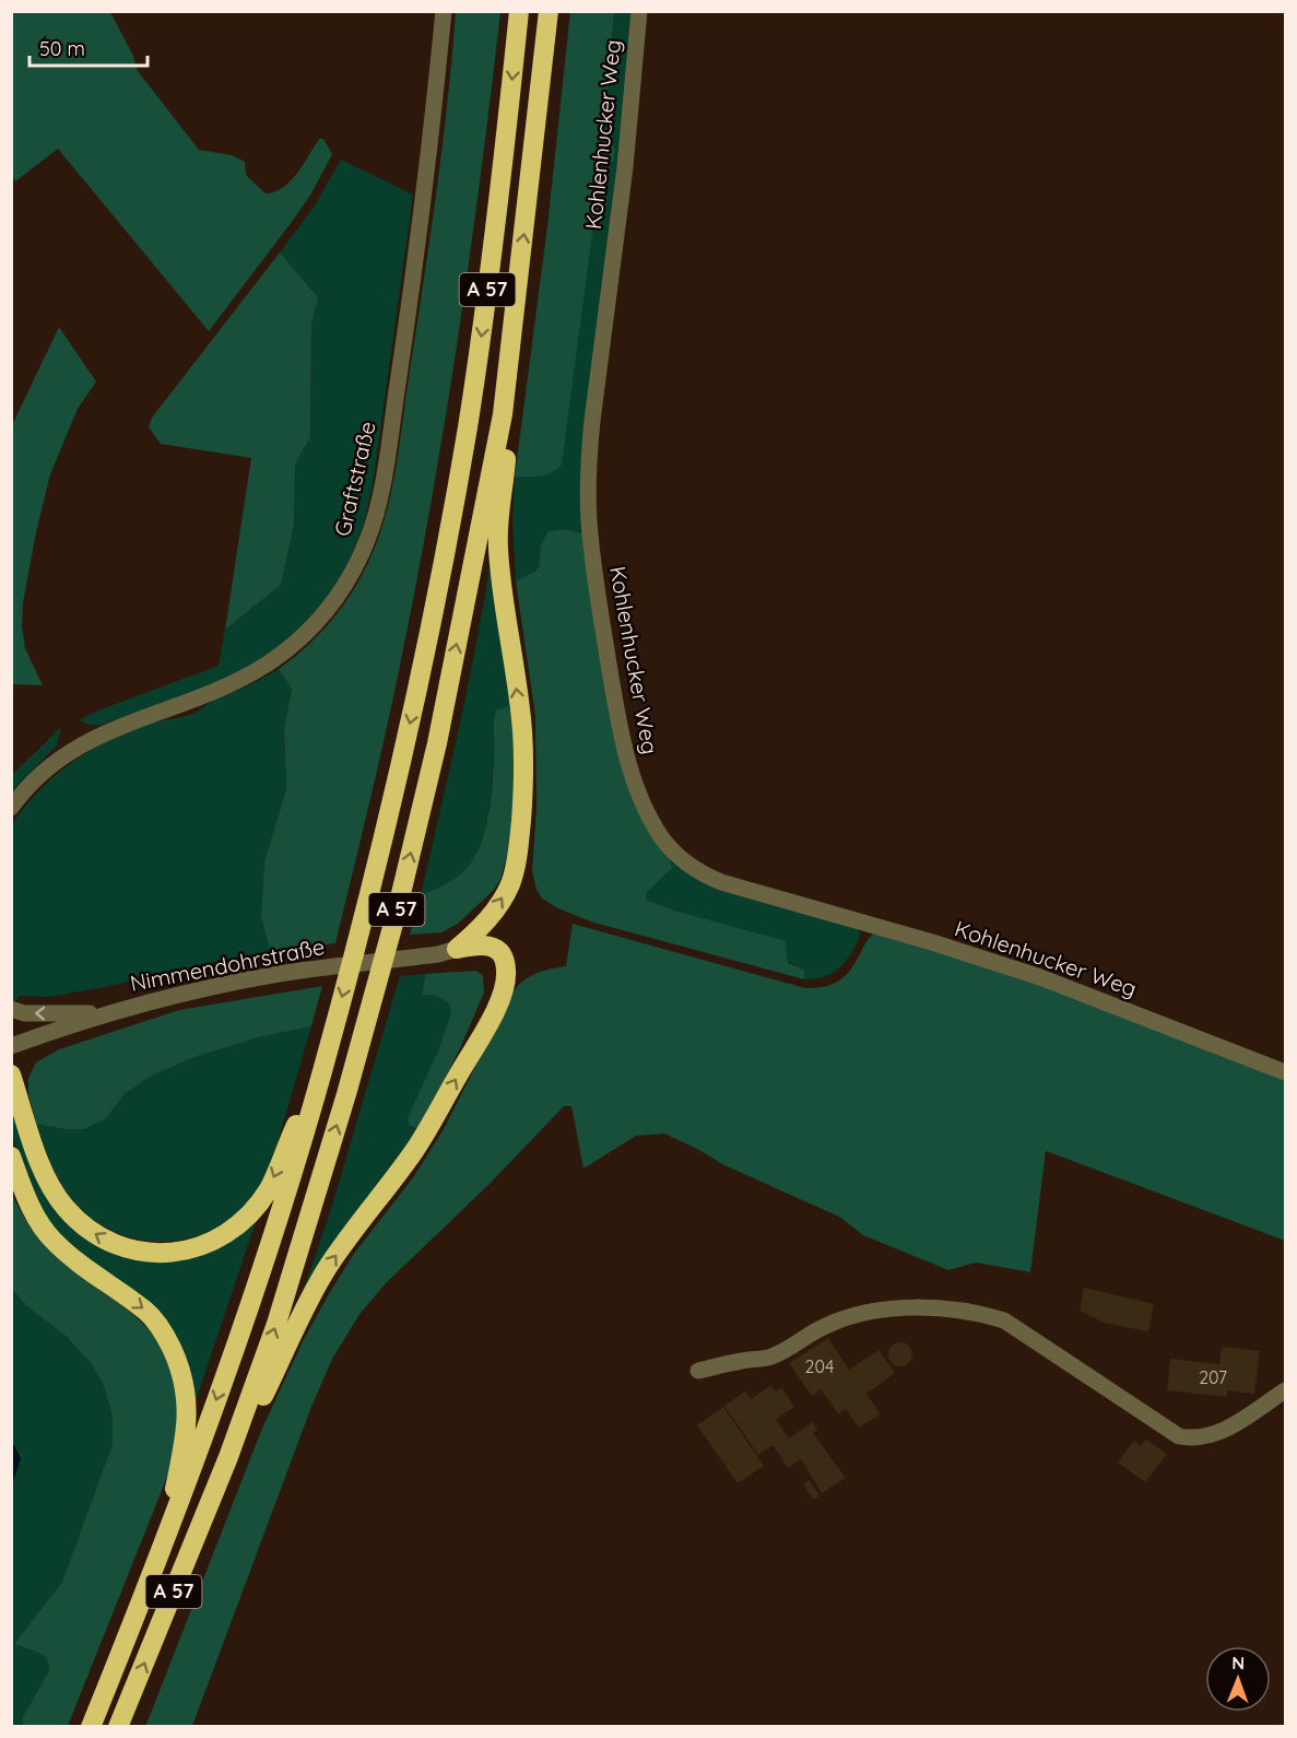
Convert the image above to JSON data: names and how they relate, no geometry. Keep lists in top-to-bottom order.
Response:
{
  "streets": {
    "highway": ["A 57"],
    "street": ["Kohlenhucker Weg", "Graftstraße", "Nimmendohrstraße"]
  },
  "house_numbers": ["204", "207"],
  "scale_bar": "50 m",
  "north": "top"
}
